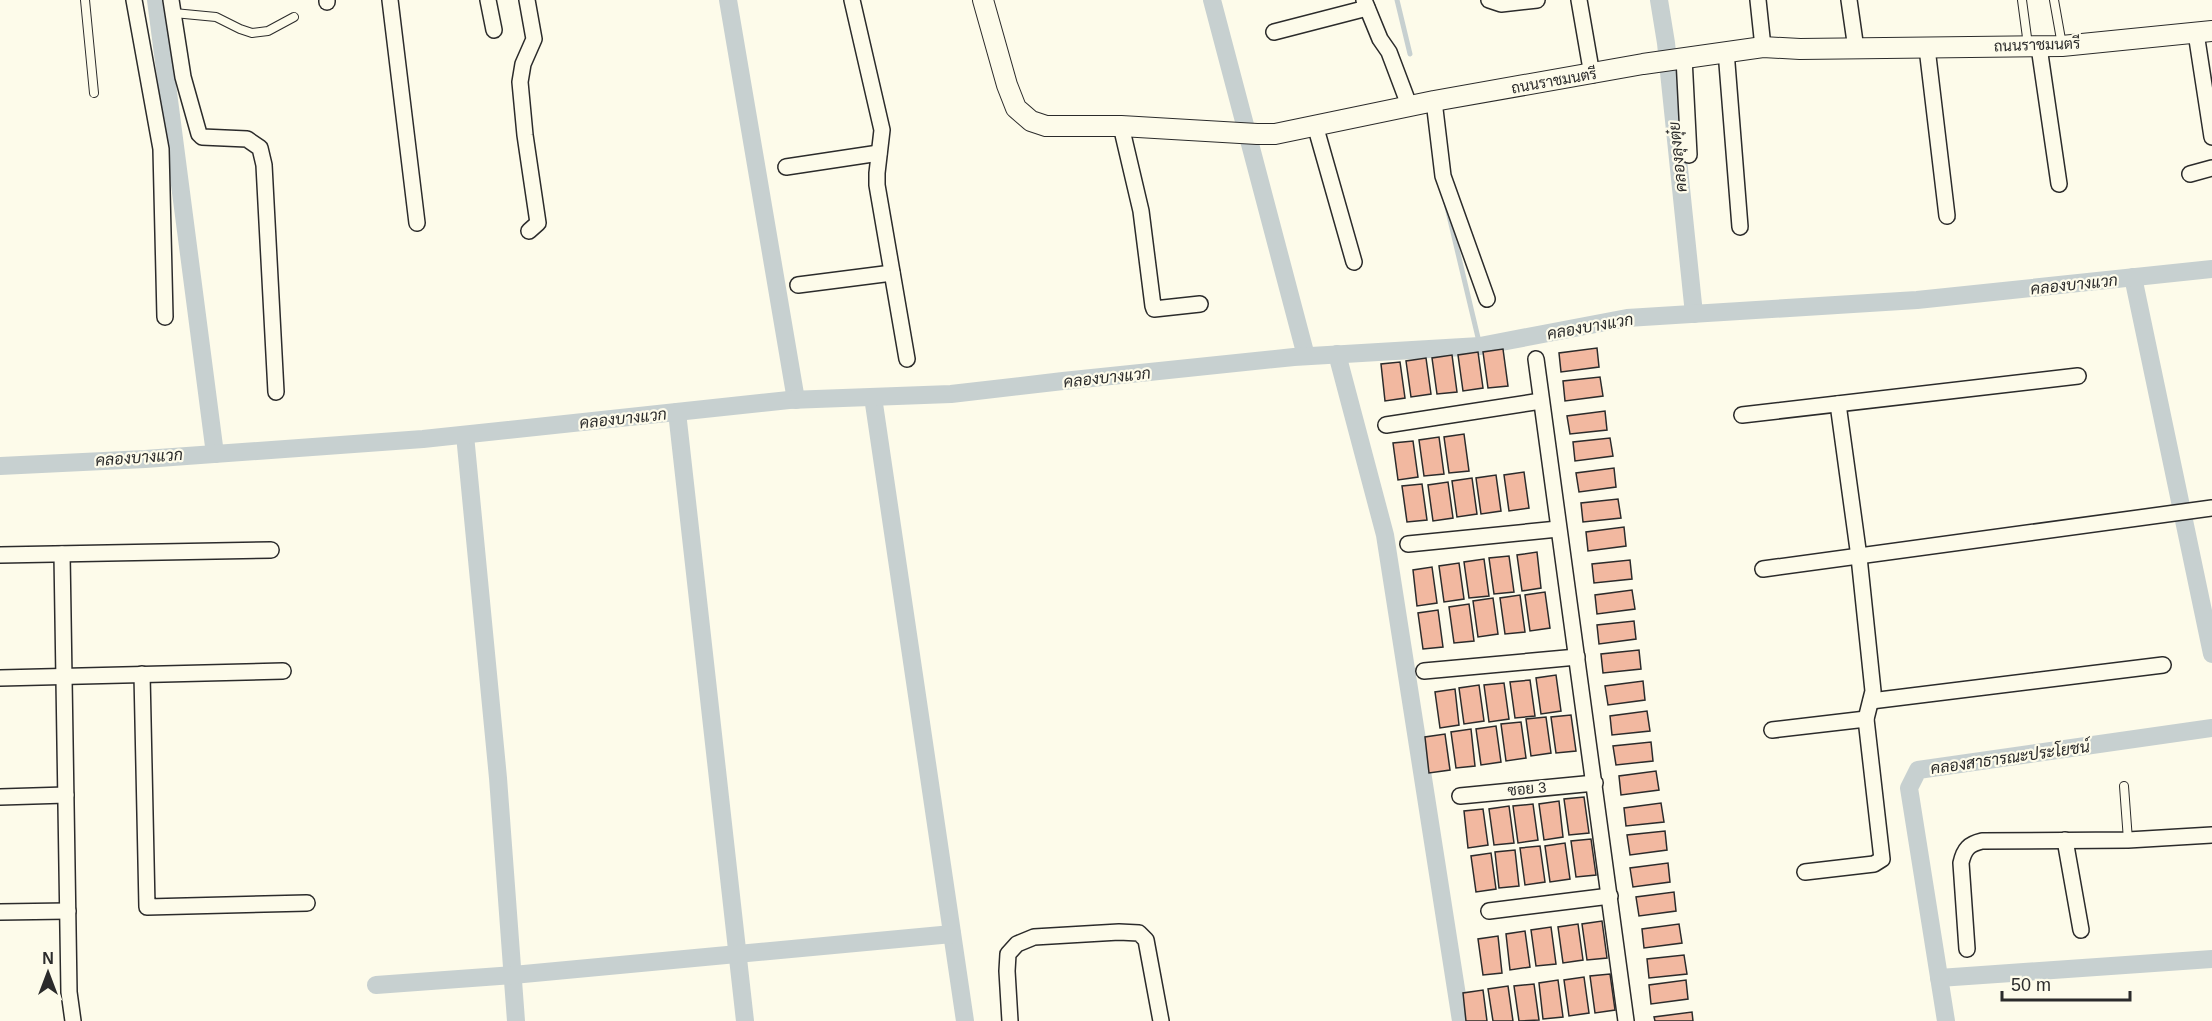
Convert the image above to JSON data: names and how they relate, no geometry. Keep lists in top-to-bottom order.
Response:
{
  "streets": {
    "street": ["ถนนราชมนตรี", "ซอย 3"]
  },
  "water": ["คลองลุงตุ๋ย", "คลองบางแวก", "คลองสาธารณะประโยชน์"],
  "scale_bar": "50 m",
  "north": "top"
}
